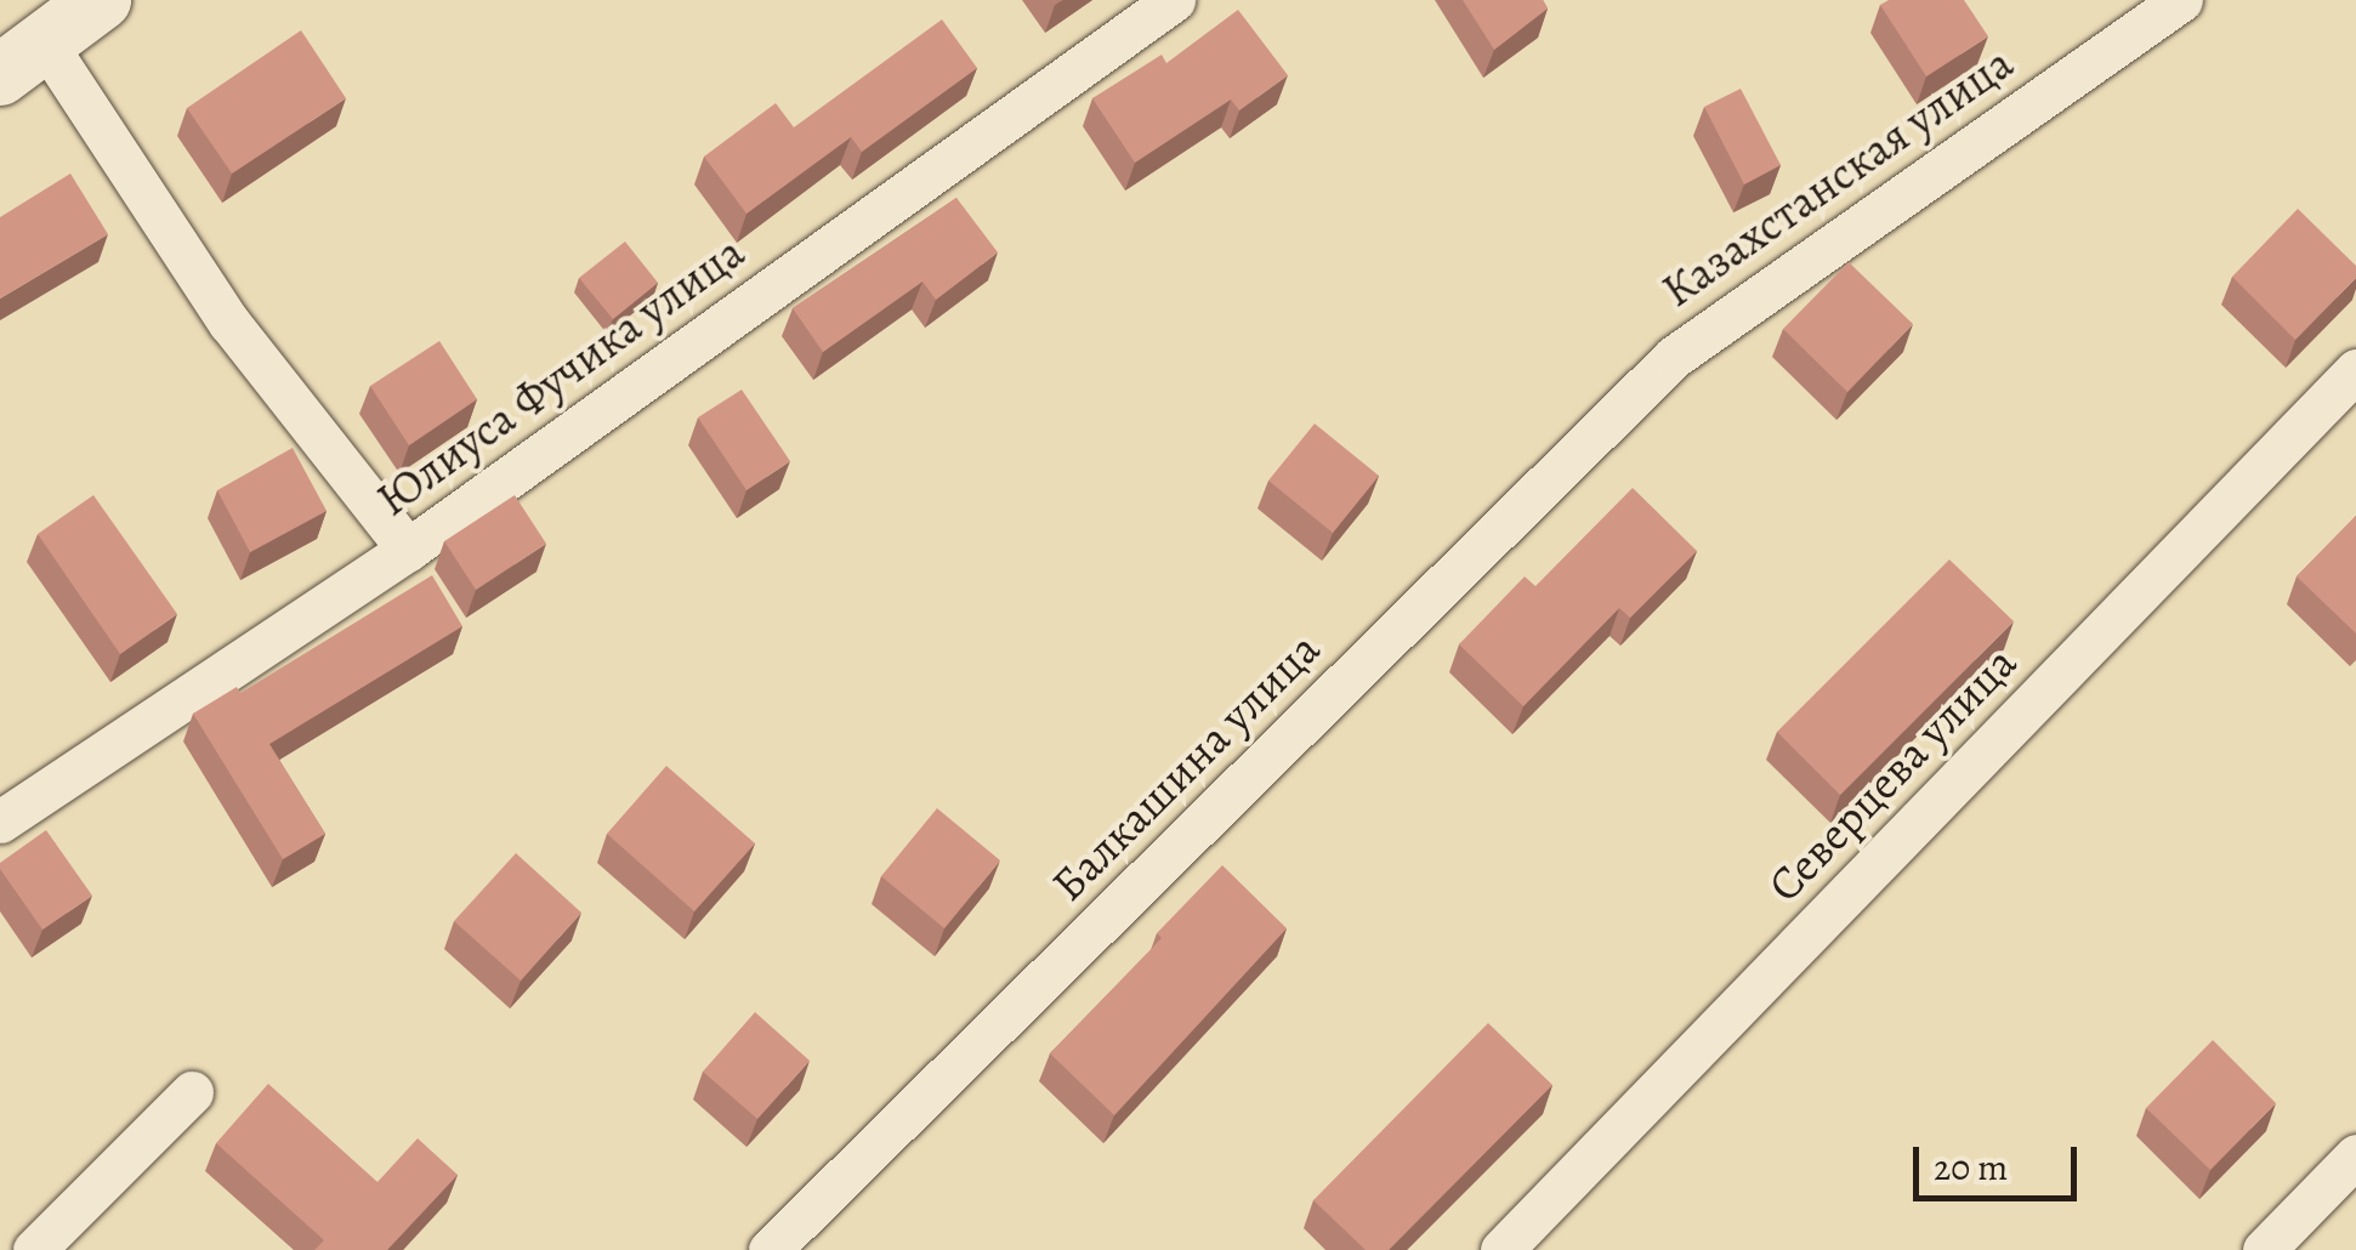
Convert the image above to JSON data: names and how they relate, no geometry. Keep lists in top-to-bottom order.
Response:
{
  "streets": {
    "street": [
      "Казахстанская улица",
      "Юлиуса Фучика улица",
      "Балкашина улица",
      "Северцева улица"
    ]
  },
  "crossings": [
    ["Казахстанская улица", "Балкашина улица"]
  ],
  "scale_bar": "20 m"
}
